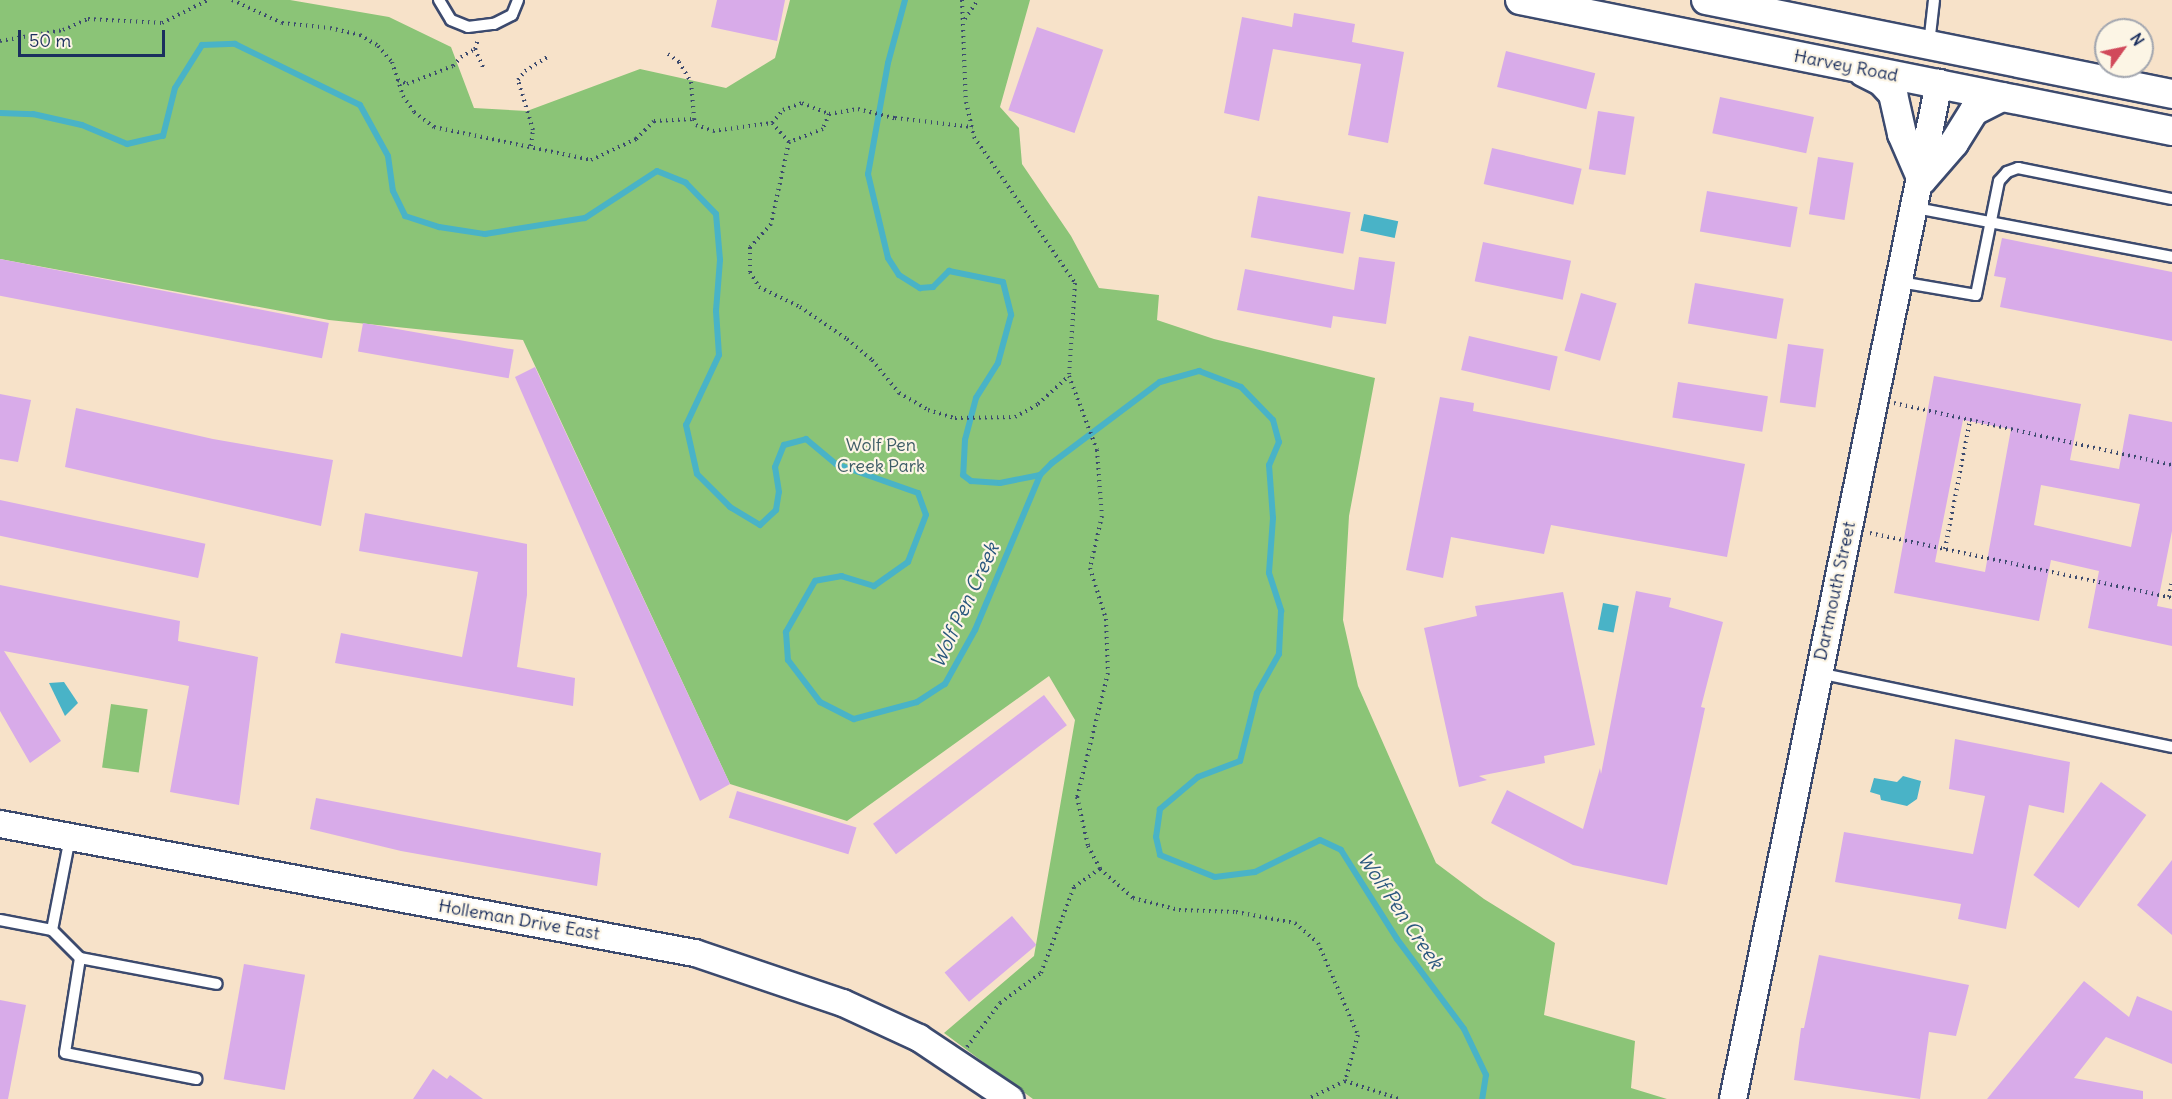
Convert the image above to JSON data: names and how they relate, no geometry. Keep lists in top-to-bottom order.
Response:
{
  "streets": {
    "main road": ["Harvey Road"],
    "street": ["Dartmouth Street", "Holleman Drive East"]
  },
  "crossings": [
    ["Harvey Road", "Dartmouth Street"]
  ],
  "water": ["Wolf Pen Creek"],
  "parks": ["Wolf Pen Creek Park"],
  "scale_bar": "50 m",
  "north": "top right"
}
